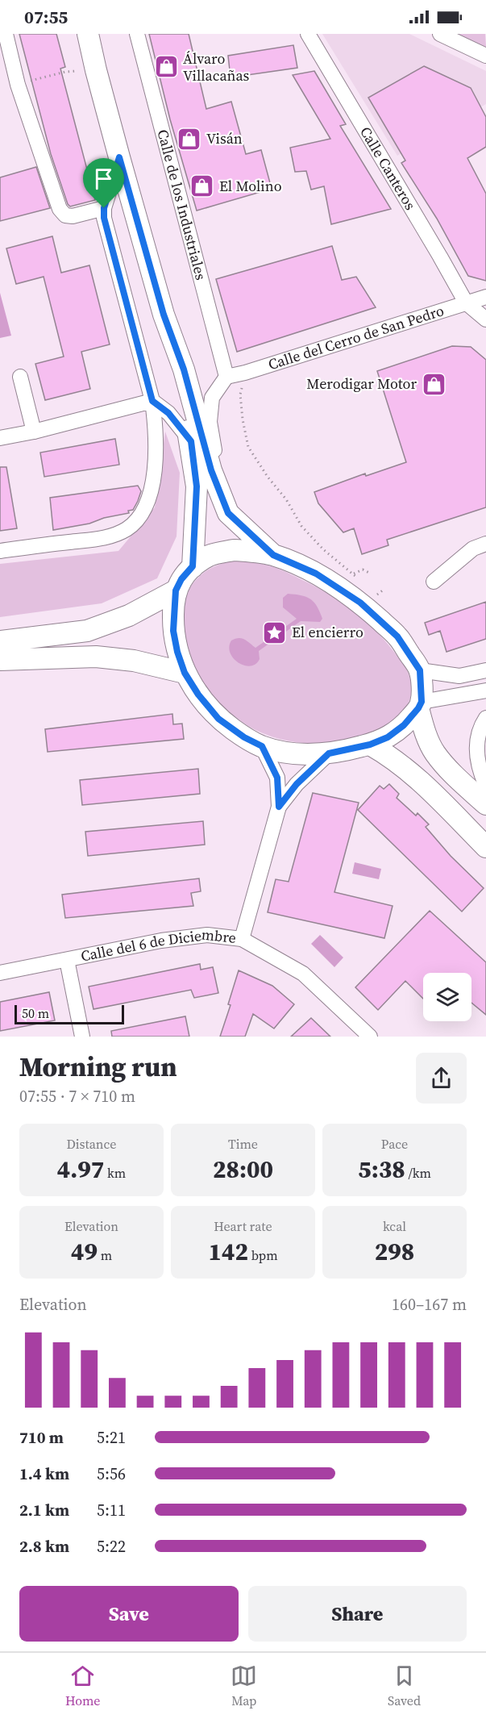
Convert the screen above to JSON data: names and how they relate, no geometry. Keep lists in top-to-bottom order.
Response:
{
  "streets": {
    "street": [
      "Calle Canteros",
      "Calle de los Industriales",
      "Calle del Cerro de San Pedro",
      "Calle del 6 de Diciembre"
    ]
  },
  "crossings": [
    ["Calle Canteros", "Calle del Cerro de San Pedro"],
    ["Calle de los Industriales", "Calle del Cerro de San Pedro"]
  ],
  "places": {
    "shop": [
      "Álvaro Villacañas",
      "Visán",
      "El Molino",
      "Merodigar Motor"
    ],
    "place": ["El encierro"]
  },
  "scale_bar": "50 m",
  "page": {
    "status": "07:55",
    "scale": "50 m",
    "heading": ["Morning run", "07:55 · 7 × 710 m"],
    "stats": [
      ["Distance", "4.97 km"],
      ["Time", "28:00"],
      ["Pace", "5:38 /km"],
      ["Elevation", "49 m"],
      ["Heart rate", "142 bpm"],
      ["kcal", "298"]
    ],
    "chart": ["Elevation", "160–167 m"],
    "list": [
      {
        "name": "710 m",
        "note": "5:21"
      },
      {
        "name": "1.4 km",
        "note": "5:56"
      },
      {
        "name": "2.1 km",
        "note": "5:11"
      },
      {
        "name": "2.8 km",
        "note": "5:22"
      }
    ],
    "buttons": ["Save", "Share"],
    "tabs": ["Home", "Map", "Saved"]
  }
}
